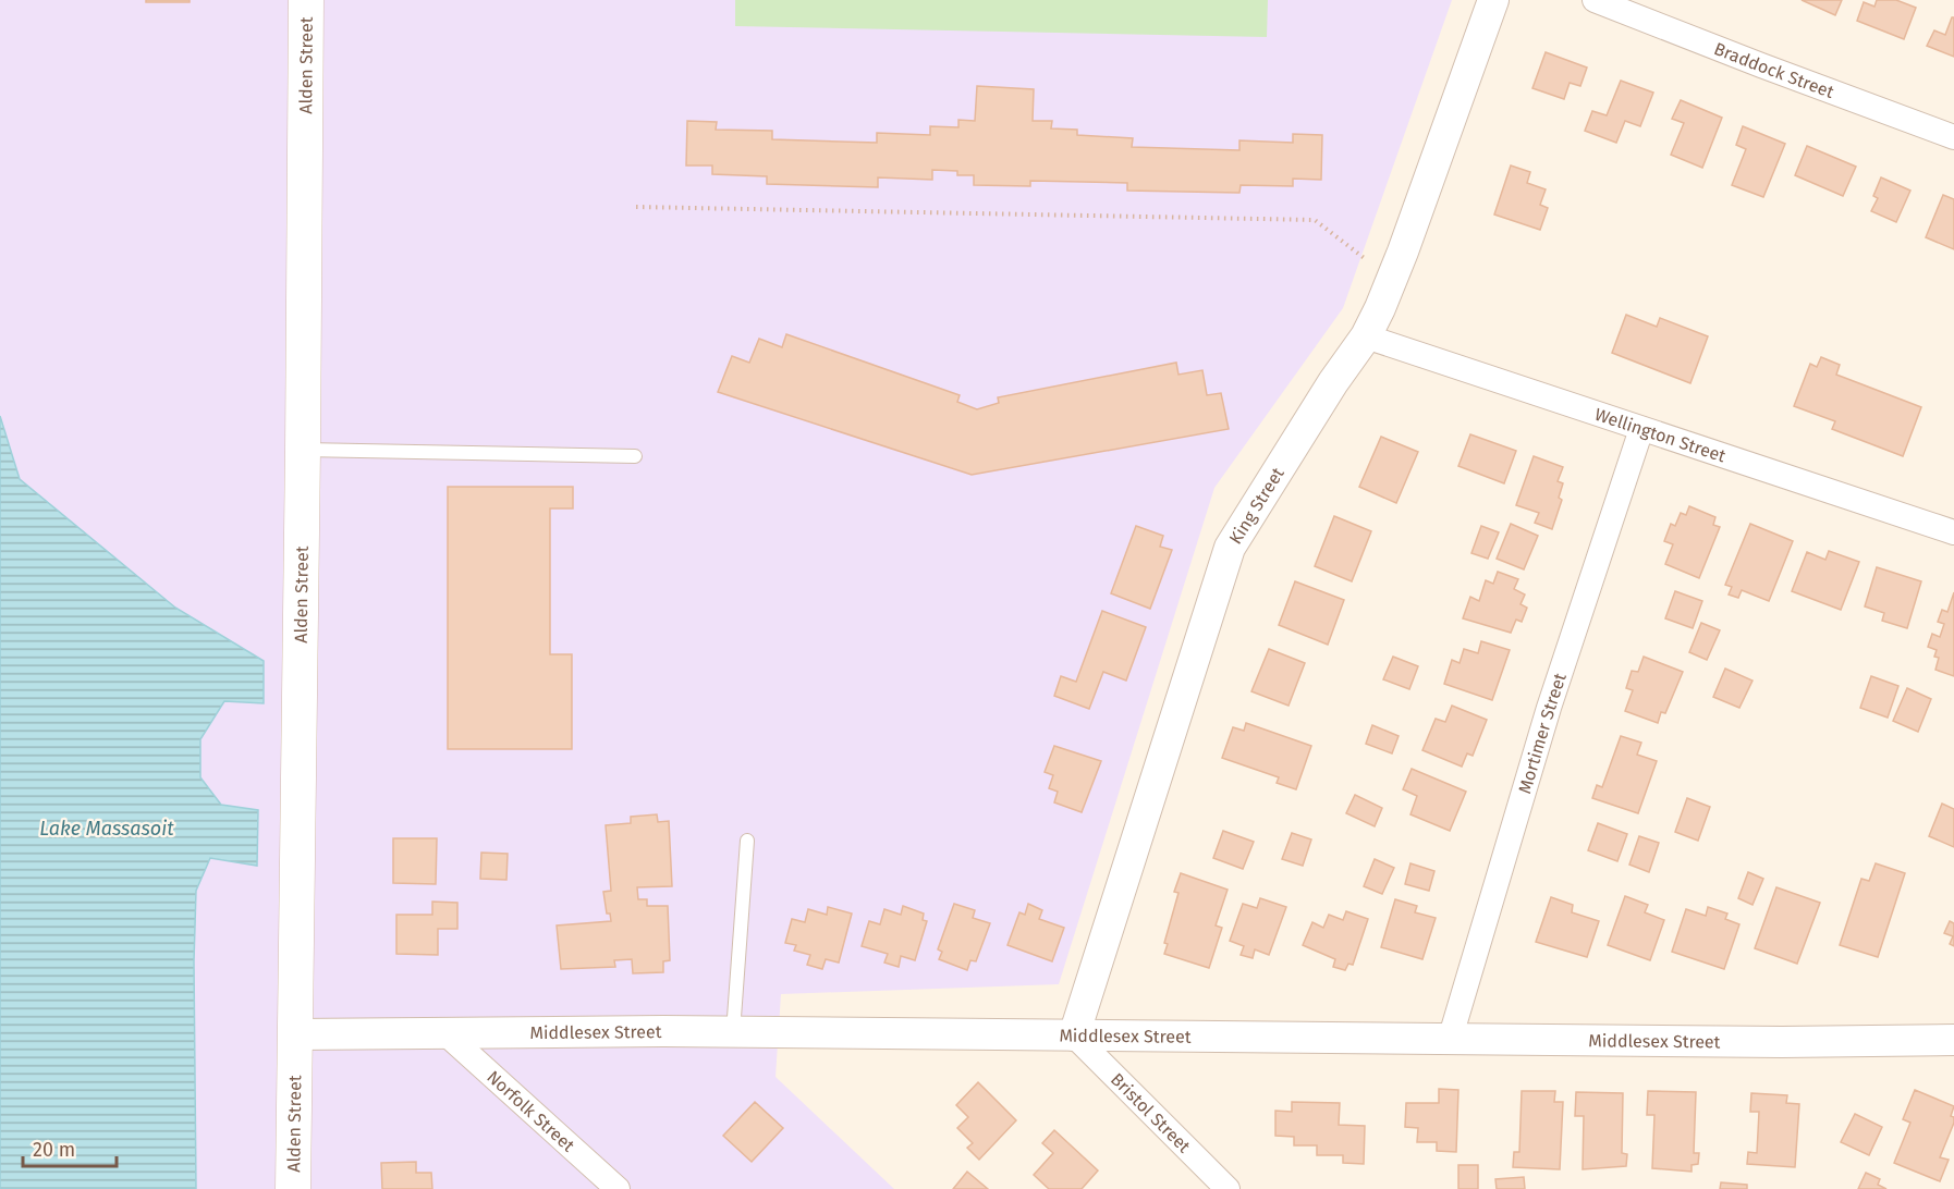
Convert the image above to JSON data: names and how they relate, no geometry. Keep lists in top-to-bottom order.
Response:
{
  "streets": {
    "main road": ["Alden Street"],
    "street": [
      "Braddock Street",
      "Wellington Street",
      "King Street",
      "Mortimer Street",
      "Middlesex Street",
      "Norfolk Street",
      "Bristol Street"
    ]
  },
  "crossings": [
    ["Alden Street", "Middlesex Street"],
    ["Wellington Street", "King Street"],
    ["Wellington Street", "Mortimer Street"],
    ["King Street", "Middlesex Street"],
    ["King Street", "Bristol Street"],
    ["Mortimer Street", "Middlesex Street"],
    ["Middlesex Street", "Norfolk Street"],
    ["Middlesex Street", "Bristol Street"]
  ],
  "water": ["Lake Massasoit"],
  "scale_bar": "20 m"
}
